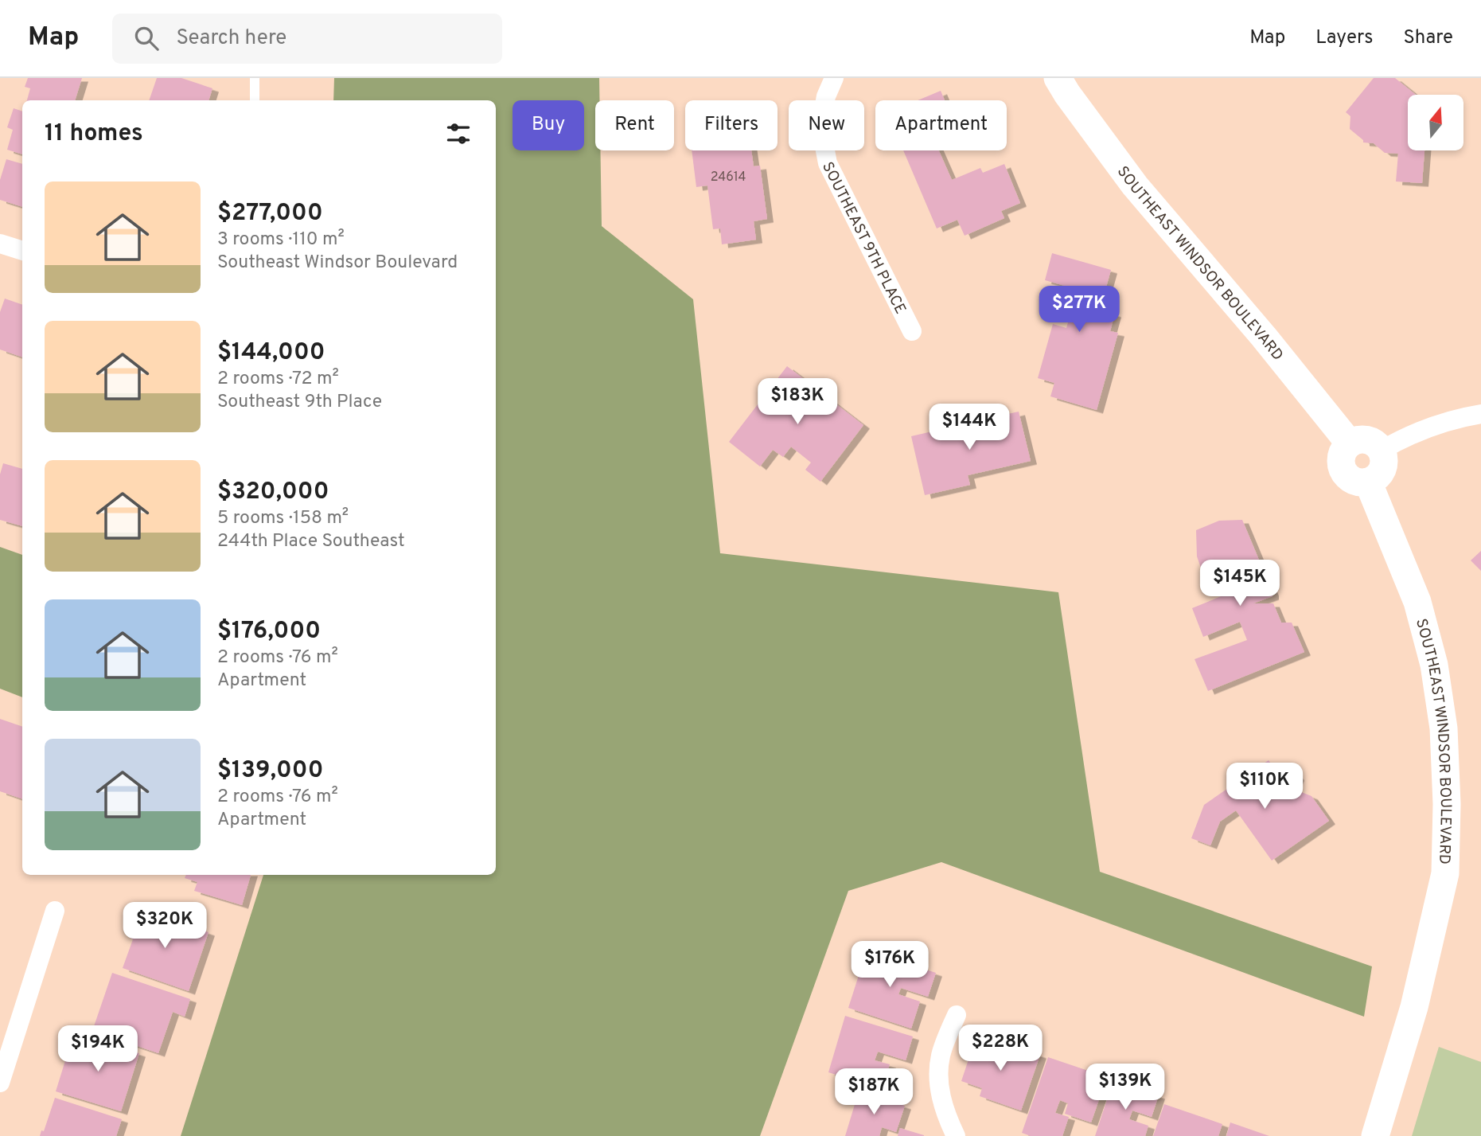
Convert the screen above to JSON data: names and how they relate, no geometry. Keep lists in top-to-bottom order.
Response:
{
  "streets": {
    "street": ["SOUTHEAST 9TH PLACE", "SOUTHEAST WINDSOR BOULEVARD"]
  },
  "house_numbers": ["24614"],
  "north": "top",
  "page": {
    "header": "Map",
    "search": "Search here",
    "nav": ["Map", "Layers", "Share"],
    "chip": [
      "Buy",
      "Rent",
      "Filters",
      "New",
      "Apartment"
    ],
    "heading": "11 homes",
    "list": [
      {
        "name": "$277,000",
        "note": "3 rooms · 110 m² · Southeast Windsor Boulevard"
      },
      {
        "name": "$144,000",
        "note": "2 rooms · 72 m² · Southeast 9th Place"
      },
      {
        "name": "$320,000",
        "note": "5 rooms · 158 m² · 244th Place Southeast"
      },
      {
        "name": "$176,000",
        "note": "2 rooms · 76 m² · Apartment"
      },
      {
        "name": "$139,000",
        "note": "2 rooms · 76 m² · Apartment"
      }
    ],
    "price": [
      "$277K",
      "$183K",
      "$144K",
      "$145K",
      "$110K",
      "$320K",
      "$176K",
      "$228K",
      "$194K",
      "$139K",
      "$187K"
    ]
  }
}
